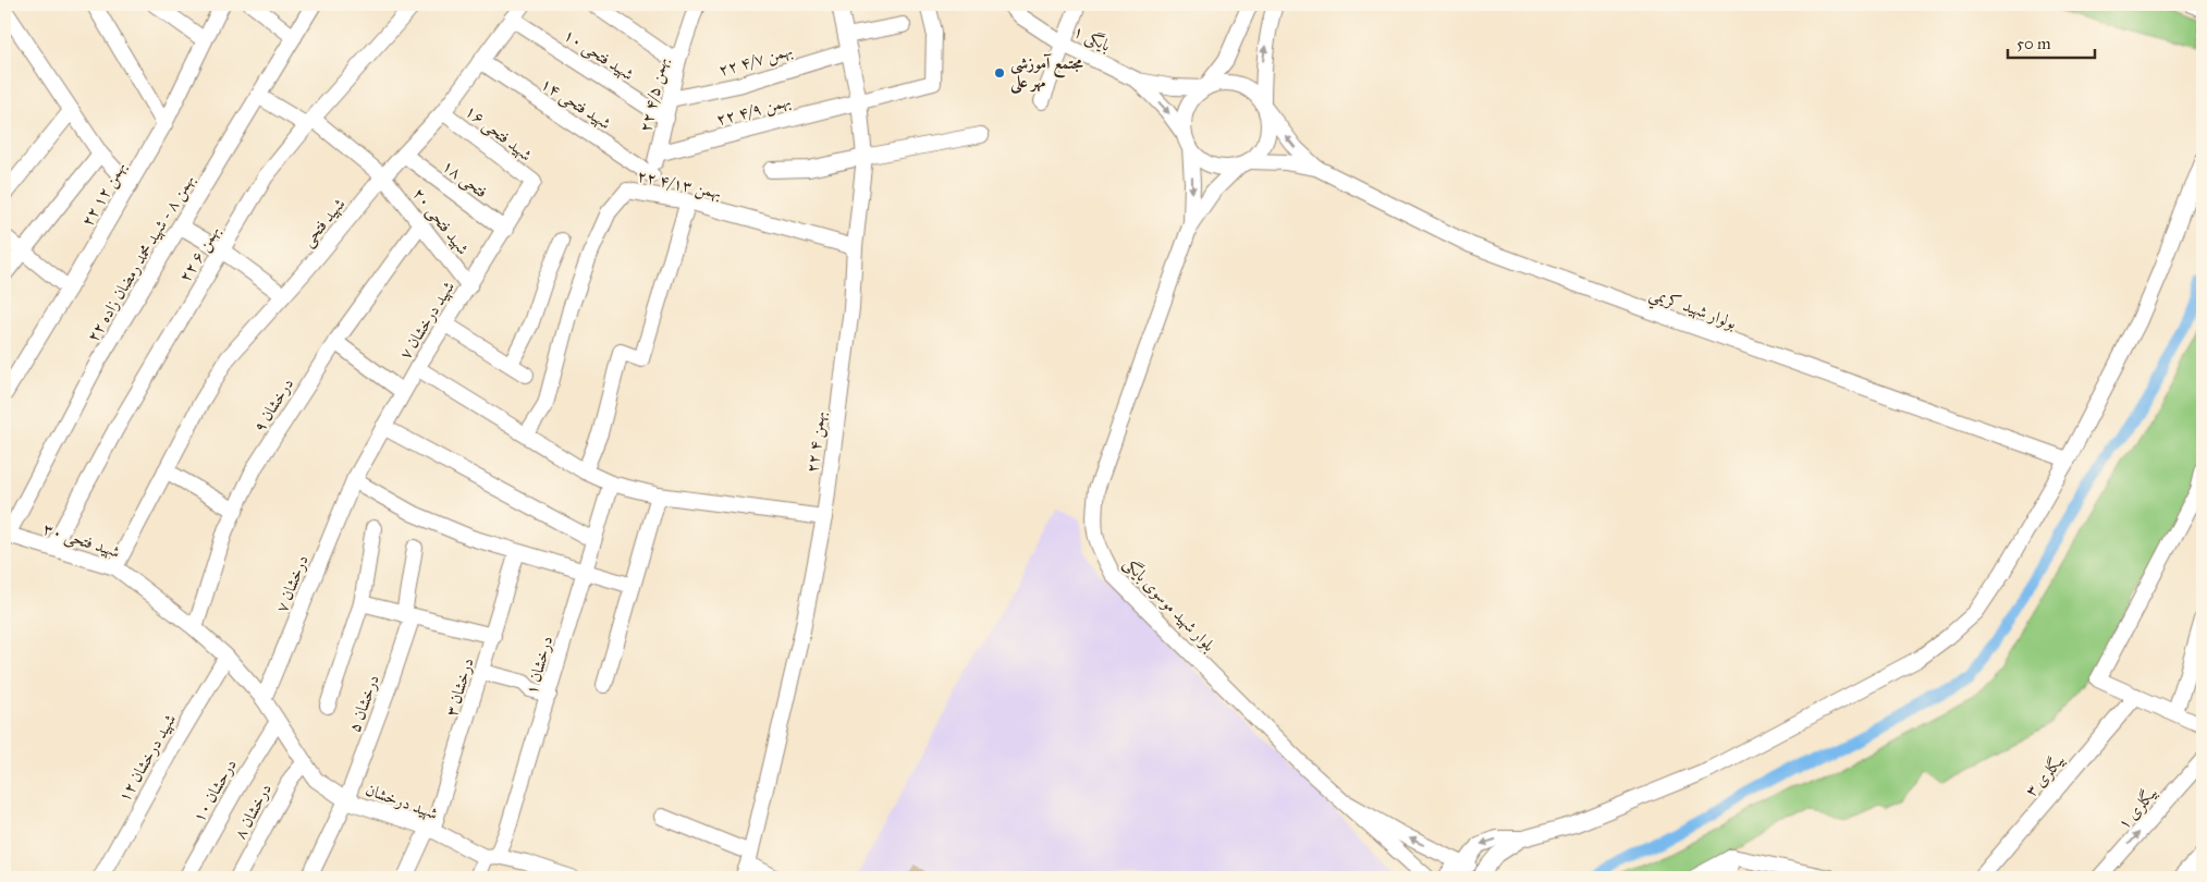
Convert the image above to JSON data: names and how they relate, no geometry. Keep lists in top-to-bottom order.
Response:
{
  "streets": {
    "street": [
      "بایگی ۱",
      "شهید فتحی ۱۰",
      "۲۲ بهمن ۴/۷",
      "۲۲ بهمن ۴/۵",
      "شهید فتحی ۱۴",
      "۲۲ بهمن ۴/۹",
      "شهید فتحی ۱۶",
      "فتحی ۱۸",
      "۲۲ بهمن ۴/۱۳",
      "۲۲ بهمن ۱۲",
      "شهید فتحی ۲۰",
      "شهید فتحی",
      "۲۲ بهمن ۶",
      "۲۲ بهمن ۸ - شهید محمد رمضان زاده",
      "بولوار شهيد كريمي",
      "شهید درخشان ۷",
      "درخشان ۹",
      "۲۲ بهمن ۴",
      "شهید فتحی ۳۰",
      "درخشان ۷",
      "بلوار شهید موسوی بایگی",
      "درخشان ۱",
      "درخشان ۳",
      "درخشان ۵",
      "شهید درخشان ۱۲",
      "بیگلری ۳",
      "درحشان ۱۰",
      "شهید درخشان",
      "بیگلری ۱",
      "درخشان ۸"
    ]
  },
  "crossings": [
    ["شهید فتحی ۱۰", "۲۲ بهمن ۴/۵"],
    ["شهید فتحی ۱۰", "شهید فتحی"],
    ["۲۲ بهمن ۴/۷", "۲۲ بهمن ۴/۵"],
    ["۲۲ بهمن ۴/۷", "۲۲ بهمن ۴"],
    ["۲۲ بهمن ۴/۵", "شهید فتحی ۱۴"],
    ["۲۲ بهمن ۴/۵", "۲۲ بهمن ۴/۹"],
    ["۲۲ بهمن ۴/۵", "۲۲ بهمن ۴/۱۳"],
    ["شهید فتحی ۱۴", "شهید فتحی"],
    ["۲۲ بهمن ۴/۹", "۲۲ بهمن ۴"],
    ["شهید فتحی ۱۶", "شهید فتحی"],
    ["شهید فتحی ۱۶", "شهید درخشان ۷"],
    ["فتحی ۱۸", "شهید فتحی"],
    ["فتحی ۱۸", "شهید درخشان ۷"],
    ["۲۲ بهمن ۴/۱۳", "۲۲ بهمن ۴"],
    ["شهید فتحی ۲۰", "شهید فتحی"],
    ["شهید فتحی ۲۰", "۲۲ بهمن ۶"],
    ["شهید فتحی ۲۰", "۲۲ بهمن ۸ - شهید محمد رمضان زاده"],
    ["شهید فتحی ۲۰", "شهید درخشان ۷"],
    ["شهید فتحی ۲۰", "درخشان ۹"],
    ["شهید فتحی", "شهید فتحی ۳۰"],
    ["۲۲ بهمن ۶", "شهید فتحی ۳۰"],
    ["۲۲ بهمن ۸ - شهید محمد رمضان زاده", "شهید فتحی ۳۰"],
    ["بولوار شهيد كريمي", "بلوار شهید موسوی بایگی"],
    ["شهید درخشان ۷", "درخشان ۷"],
    ["درخشان ۹", "شهید فتحی ۳۰"],
    ["شهید فتحی ۳۰", "شهید درخشان ۱۲"],
    ["شهید فتحی ۳۰", "شهید درخشان"],
    ["درخشان ۷", "شهید درخشان"],
    ["درخشان ۱", "شهید درخشان"],
    ["درخشان ۳", "شهید درخشان"],
    ["درخشان ۵", "شهید درخشان"],
    ["شهید درخشان ۱۲", "شهید درخشان"],
    ["درحشان ۱۰", "شهید درخشان"],
    ["شهید درخشان", "درخشان ۸"]
  ],
  "one_way": ["بیگلری ۱"],
  "places": ["مجتمع آموزشی مهر علی"],
  "scale_bar": "50 m"
}
